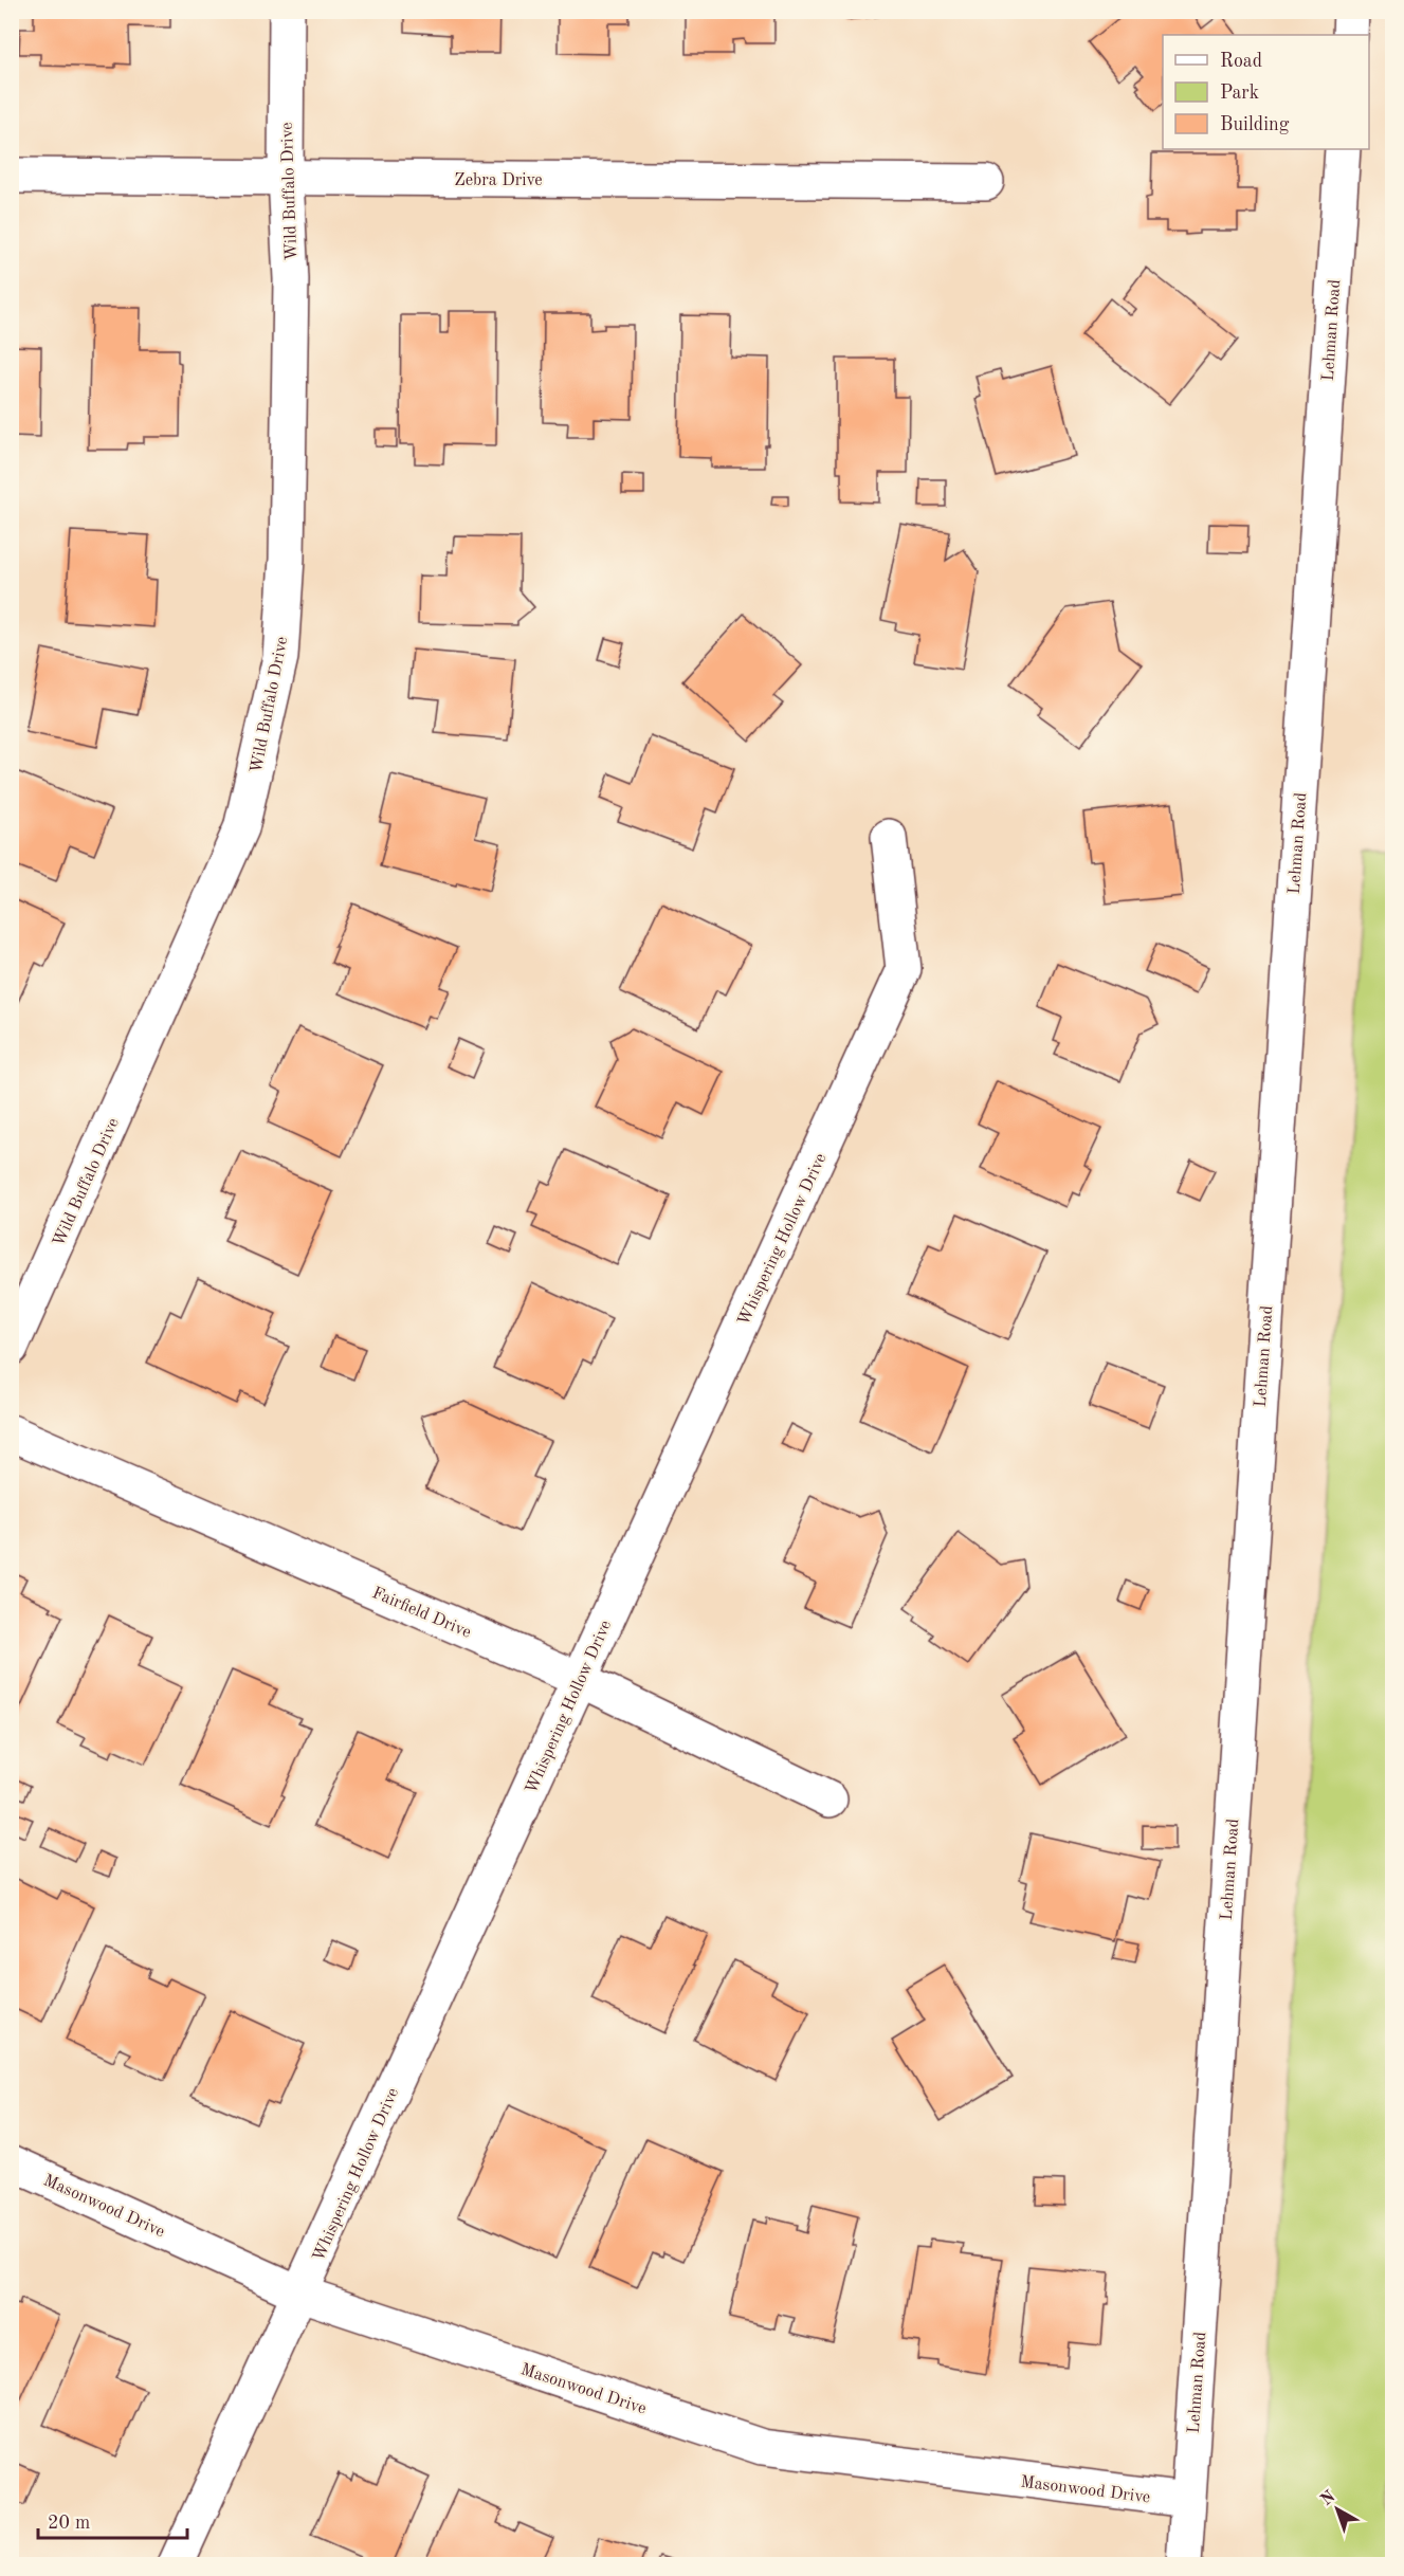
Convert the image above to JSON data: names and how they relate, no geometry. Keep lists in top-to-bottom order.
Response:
{
  "streets": {
    "street": [
      "Zebra Drive",
      "Wild Buffalo Drive",
      "Lehman Road",
      "Whispering Hollow Drive",
      "Fairfield Drive",
      "Masonwood Drive"
    ]
  },
  "crossings": [
    ["Zebra Drive", "Wild Buffalo Drive"],
    ["Lehman Road", "Masonwood Drive"],
    ["Whispering Hollow Drive", "Fairfield Drive"],
    ["Whispering Hollow Drive", "Masonwood Drive"]
  ],
  "legend": ["Road", "Park", "Building"],
  "scale_bar": "20 m",
  "north": "top left"
}
